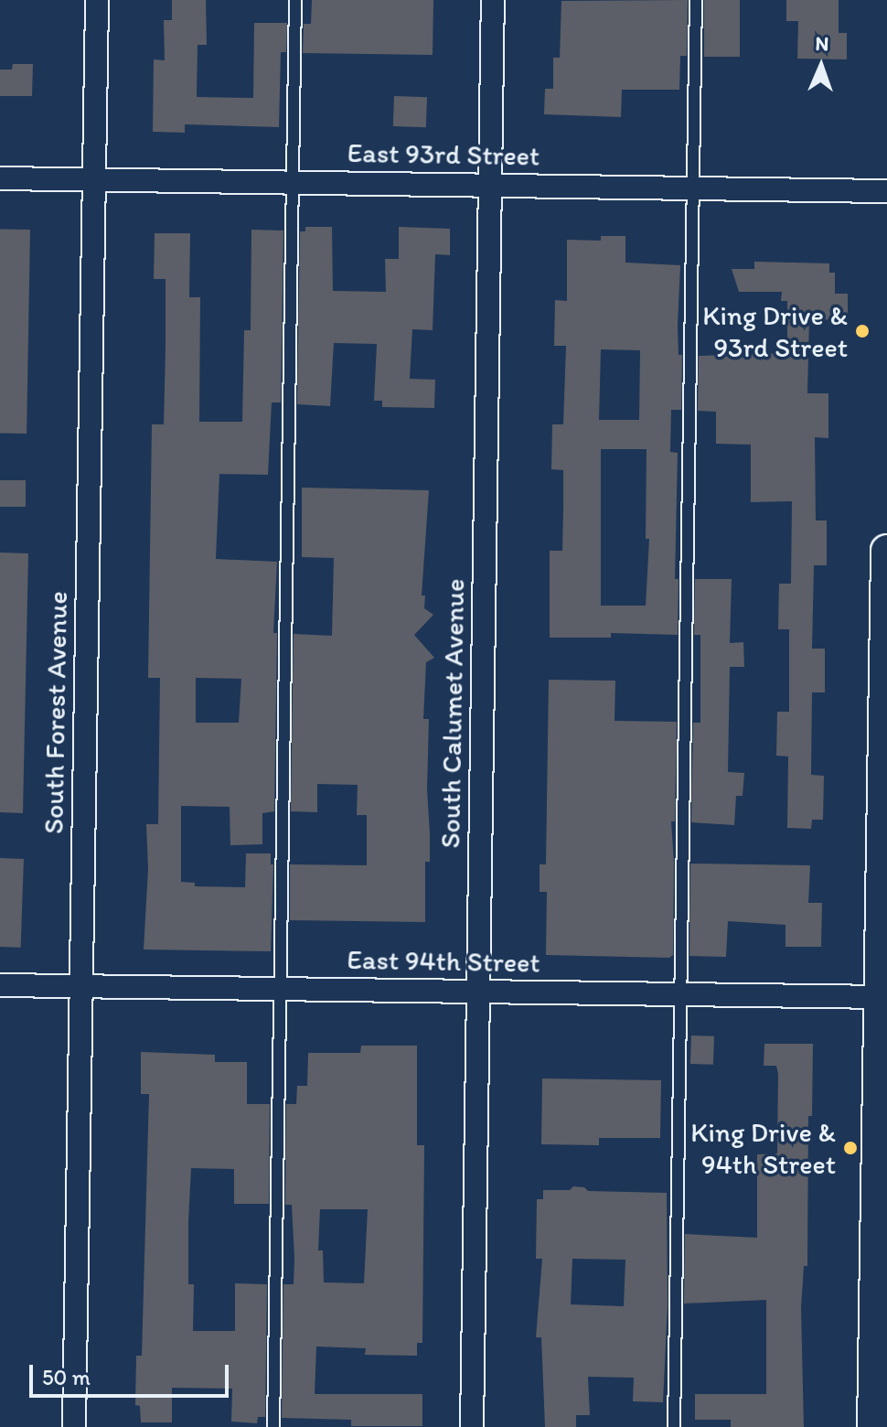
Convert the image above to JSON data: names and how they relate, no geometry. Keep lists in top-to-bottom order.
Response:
{
  "streets": {
    "street": [
      "East 93rd Street",
      "South Forest Avenue",
      "South Calumet Avenue",
      "East 94th Street"
    ]
  },
  "crossings": [
    ["East 93rd Street", "South Forest Avenue"],
    ["East 93rd Street", "South Calumet Avenue"],
    ["South Forest Avenue", "East 94th Street"],
    ["South Calumet Avenue", "East 94th Street"]
  ],
  "places": ["King Drive & 93rd Street", "King Drive & 94th Street"],
  "scale_bar": "50 m",
  "north": "top"
}
